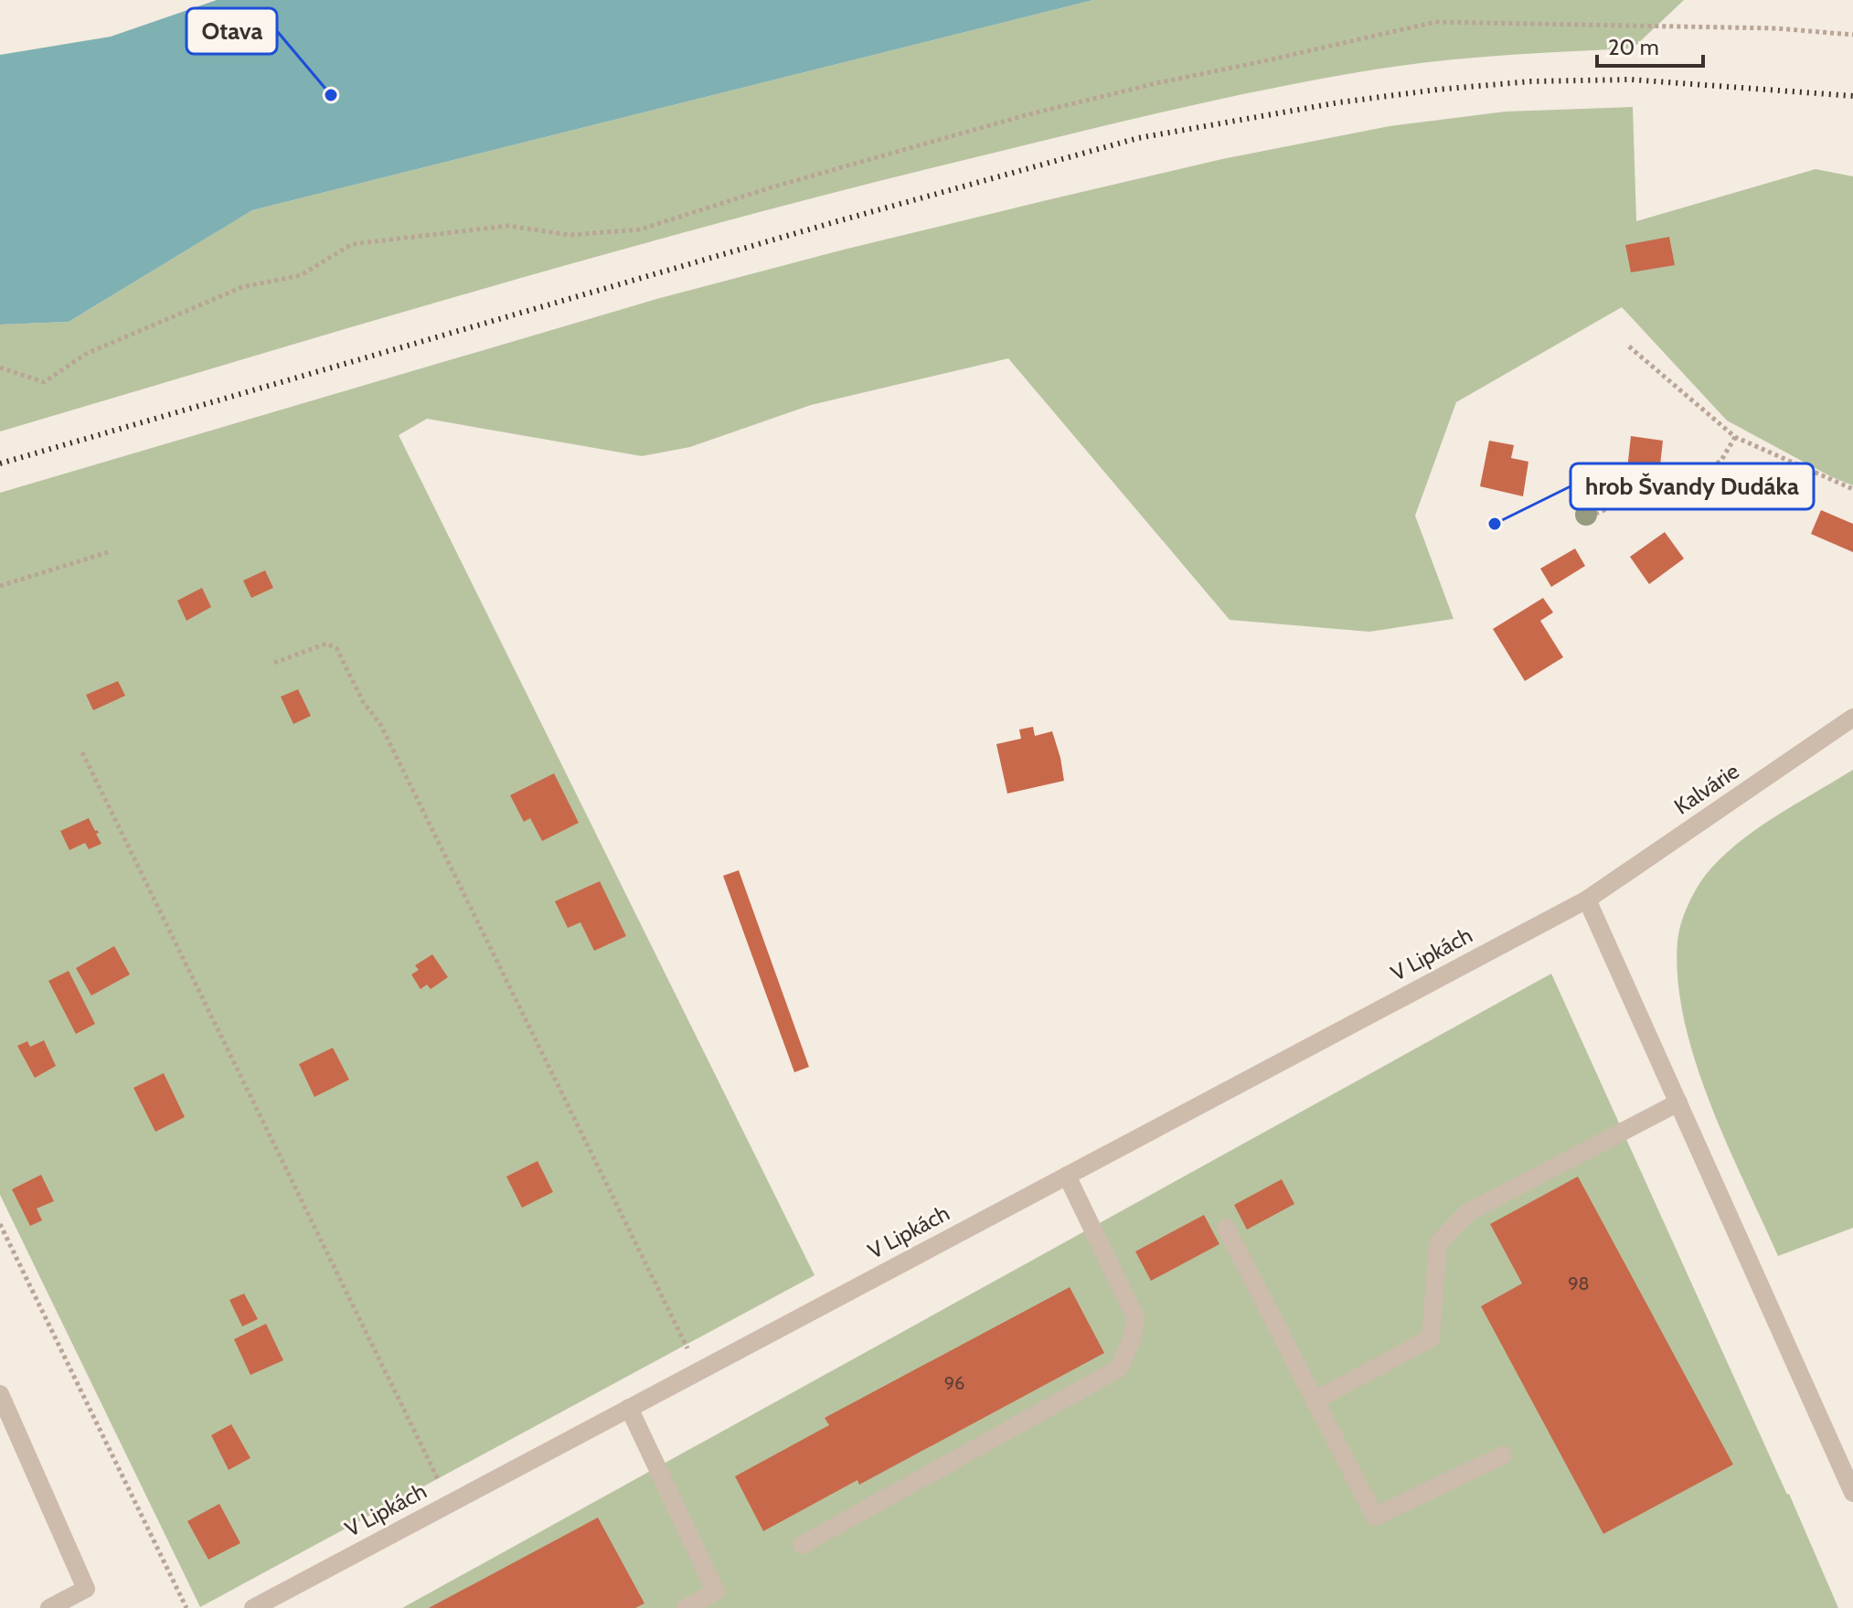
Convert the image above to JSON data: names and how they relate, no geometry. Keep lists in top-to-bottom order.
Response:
{
  "streets": {
    "street": ["Kalvárie", "V Lipkách"]
  },
  "crossings": [
    ["Kalvárie", "V Lipkách"]
  ],
  "places": ["Otava", "hrob Švandy Dudáka"],
  "house_numbers": ["98", "96"],
  "scale_bar": "20 m"
}
